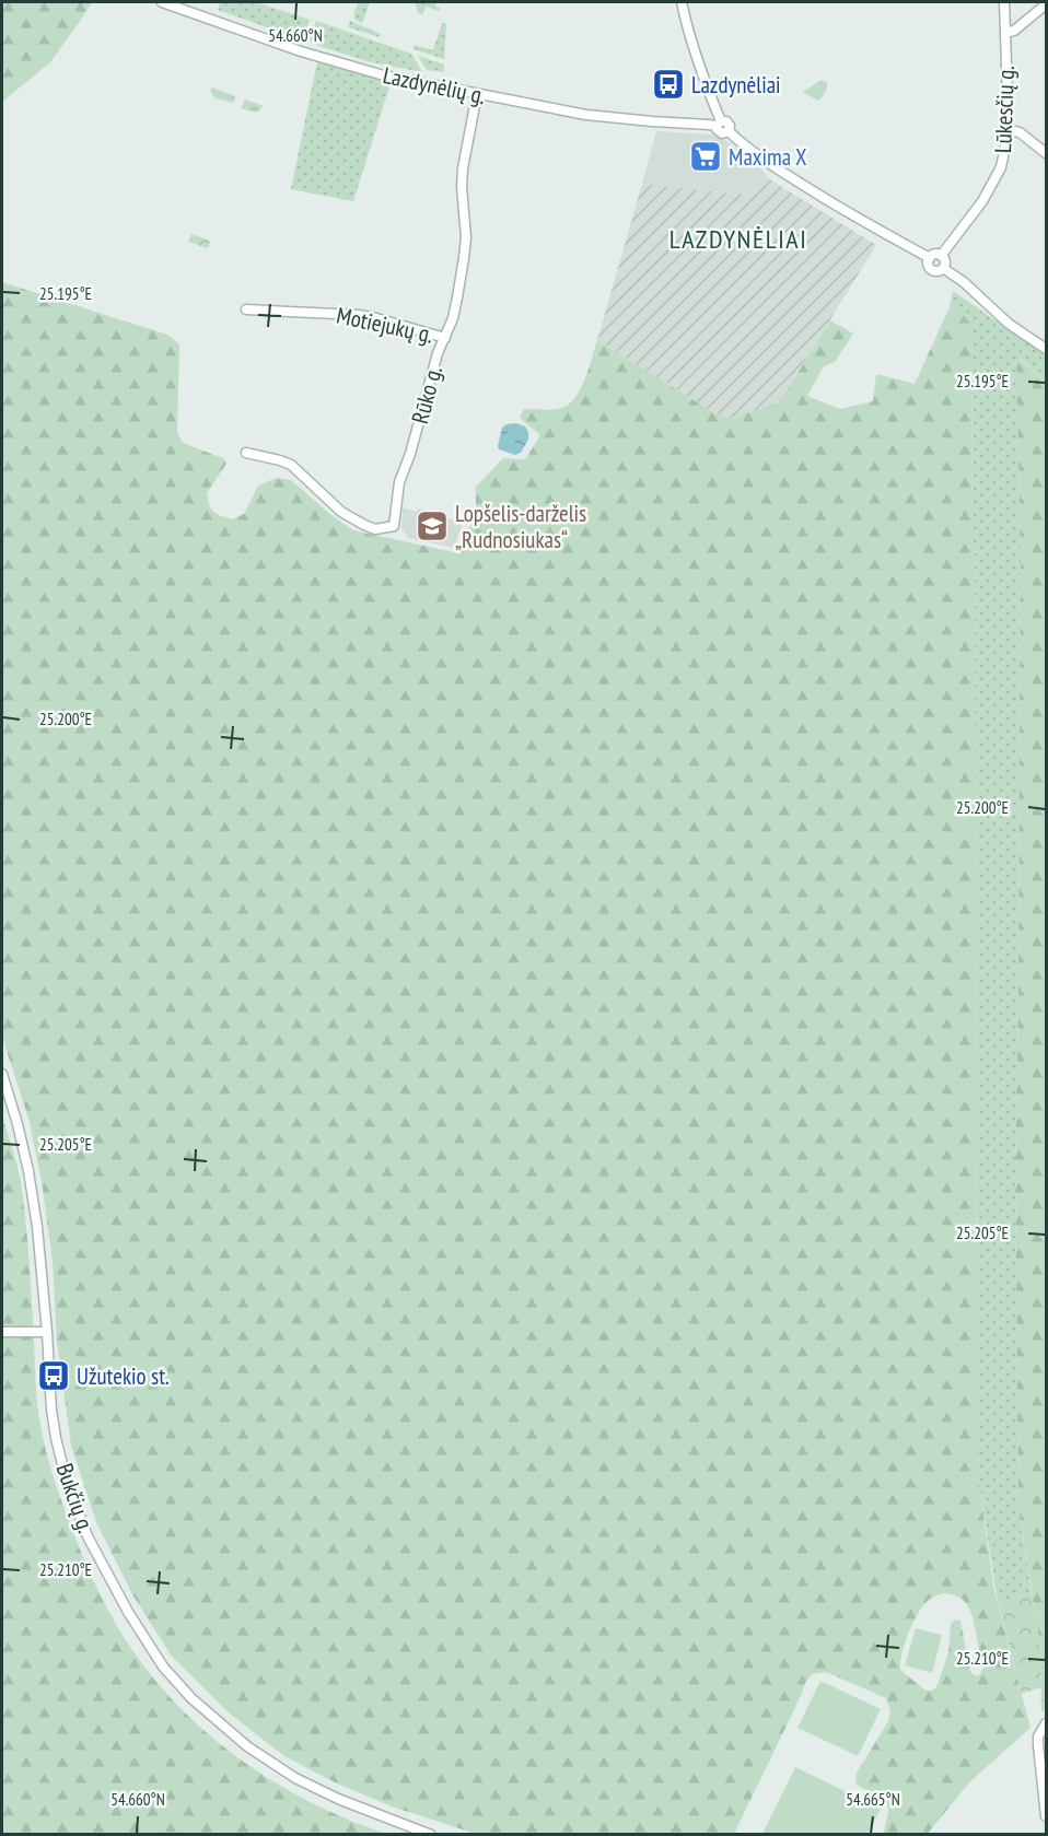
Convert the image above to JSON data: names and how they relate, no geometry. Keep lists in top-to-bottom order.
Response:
{
  "streets": {
    "street": [
      "Lazdynėlių g.",
      "Lūkesčių g.",
      "Motiejukų g.",
      "Rūko g.",
      "Bukčių g."
    ]
  },
  "crossings": [
    ["Lazdynėlių g.", "Lūkesčių g."],
    ["Lazdynėlių g.", "Rūko g."],
    ["Motiejukų g.", "Rūko g."]
  ],
  "districts": ["LAZDYNĖLIAI"],
  "places": {
    "bus stop": ["Lazdynėliai", "Užutekio st."],
    "supermarket": ["Maxima X"],
    "school or university": ["Lopšelis-darželis „Rudnosiukas“"]
  },
  "coordinates": [
    "54.660°N",
    "25.195°E",
    "25.200°E",
    "25.205°E",
    "25.210°E",
    "54.665°N"
  ]
}
